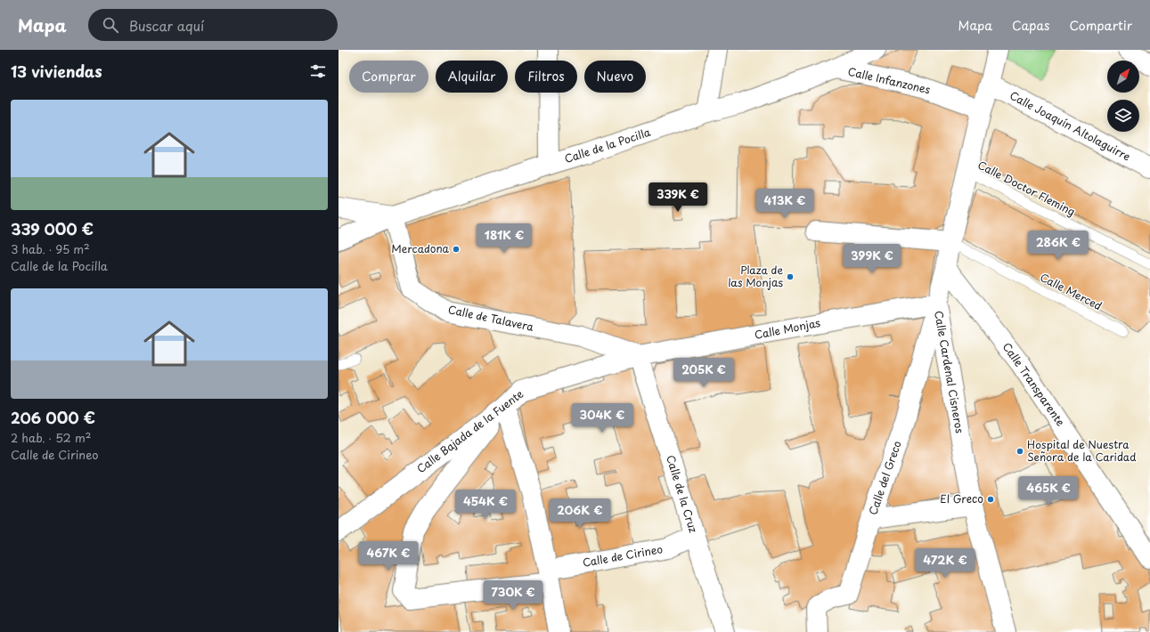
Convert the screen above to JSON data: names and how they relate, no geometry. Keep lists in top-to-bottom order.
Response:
{
  "streets": {
    "street": [
      "Calle Infanzones",
      "Calle Joaquín Altolaguirre",
      "Calle de la Pocilla",
      "Calle de Talavera",
      "Calle Monjas",
      "Calle Cardenal Cisneros",
      "Calle Transparente",
      "Calle Bajada de la Fuente",
      "Calle del Greco",
      "Calle de la Cruz",
      "Calle de Cirineo"
    ],
    "lane": ["Calle Doctor Fleming", "Calle Merced"]
  },
  "crossings": [
    ["Calle Infanzones", "Calle de la Pocilla"],
    ["Calle Infanzones", "Calle Cardenal Cisneros"],
    ["Calle Joaquín Altolaguirre", "Calle Cardenal Cisneros"],
    ["Calle de la Pocilla", "Calle de Talavera"],
    ["Calle Doctor Fleming", "Calle Cardenal Cisneros"],
    ["Calle Merced", "Calle Cardenal Cisneros"],
    ["Calle de Talavera", "Calle Monjas"],
    ["Calle de Talavera", "Calle Bajada de la Fuente"],
    ["Calle de Talavera", "Calle de la Cruz"],
    ["Calle Monjas", "Calle Cardenal Cisneros"],
    ["Calle Monjas", "Calle Bajada de la Fuente"],
    ["Calle Monjas", "Calle del Greco"],
    ["Calle Monjas", "Calle de la Cruz"],
    ["Calle Cardenal Cisneros", "Calle Transparente"],
    ["Calle Cardenal Cisneros", "Calle del Greco"],
    ["Calle Bajada de la Fuente", "Calle de la Cruz"],
    ["Calle Bajada de la Fuente", "Calle de Cirineo"],
    ["Calle de la Cruz", "Calle de Cirineo"]
  ],
  "places": [
    "Mercadona",
    "Plaza de las Monjas",
    "Hospital de Nuestra Señora de la Caridad",
    "El Greco"
  ],
  "north": "top right",
  "page": {
    "header": "Mapa",
    "search": "Buscar aquí",
    "nav": ["Mapa", "Capas", "Compartir"],
    "heading": "13 viviendas",
    "chip": [
      "Comprar",
      "Alquilar",
      "Filtros",
      "Nuevo"
    ],
    "list": [
      {
        "name": "339 000 €",
        "note": "3 hab. · 95 m² · Calle de la Pocilla"
      },
      {
        "name": "206 000 €",
        "note": "2 hab. · 52 m² · Calle de Cirineo"
      }
    ],
    "price": [
      "339K €",
      "413K €",
      "181K €",
      "286K €",
      "399K €",
      "205K €",
      "304K €",
      "465K €",
      "454K €",
      "206K €",
      "467K €",
      "472K €",
      "730K €"
    ]
  }
}
